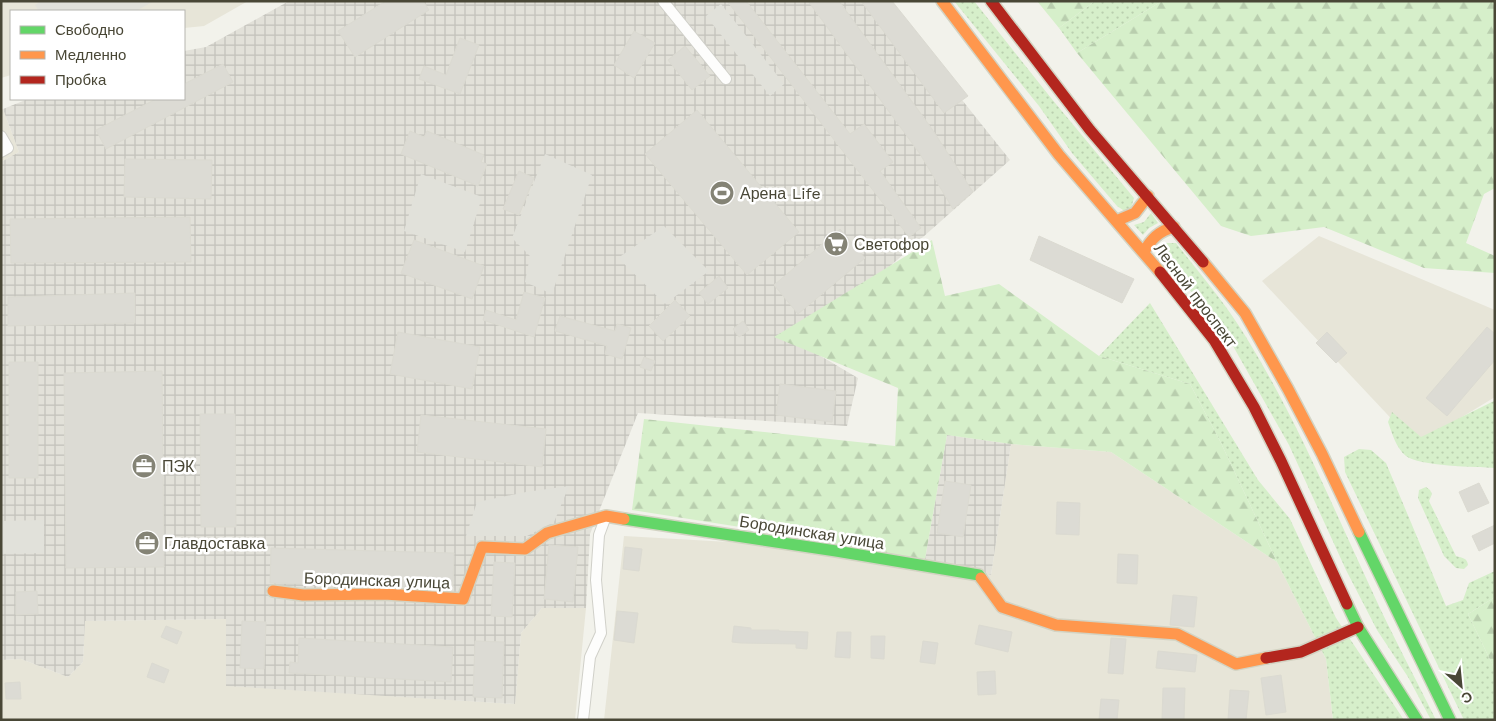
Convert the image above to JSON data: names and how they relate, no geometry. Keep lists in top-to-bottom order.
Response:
{
  "streets": {
    "main road": ["Лесной проспект", "Бородинская улица"]
  },
  "crossings": [
    ["Лесной проспект", "Бородинская улица"]
  ],
  "places": {
    "sports": ["Арена Life"],
    "supermarket": ["Светофор"],
    "office": ["ПЭК", "Главдоставка"]
  },
  "legend": ["Свободно", "Медленно", "Пробка"],
  "north": "bottom right"
}
